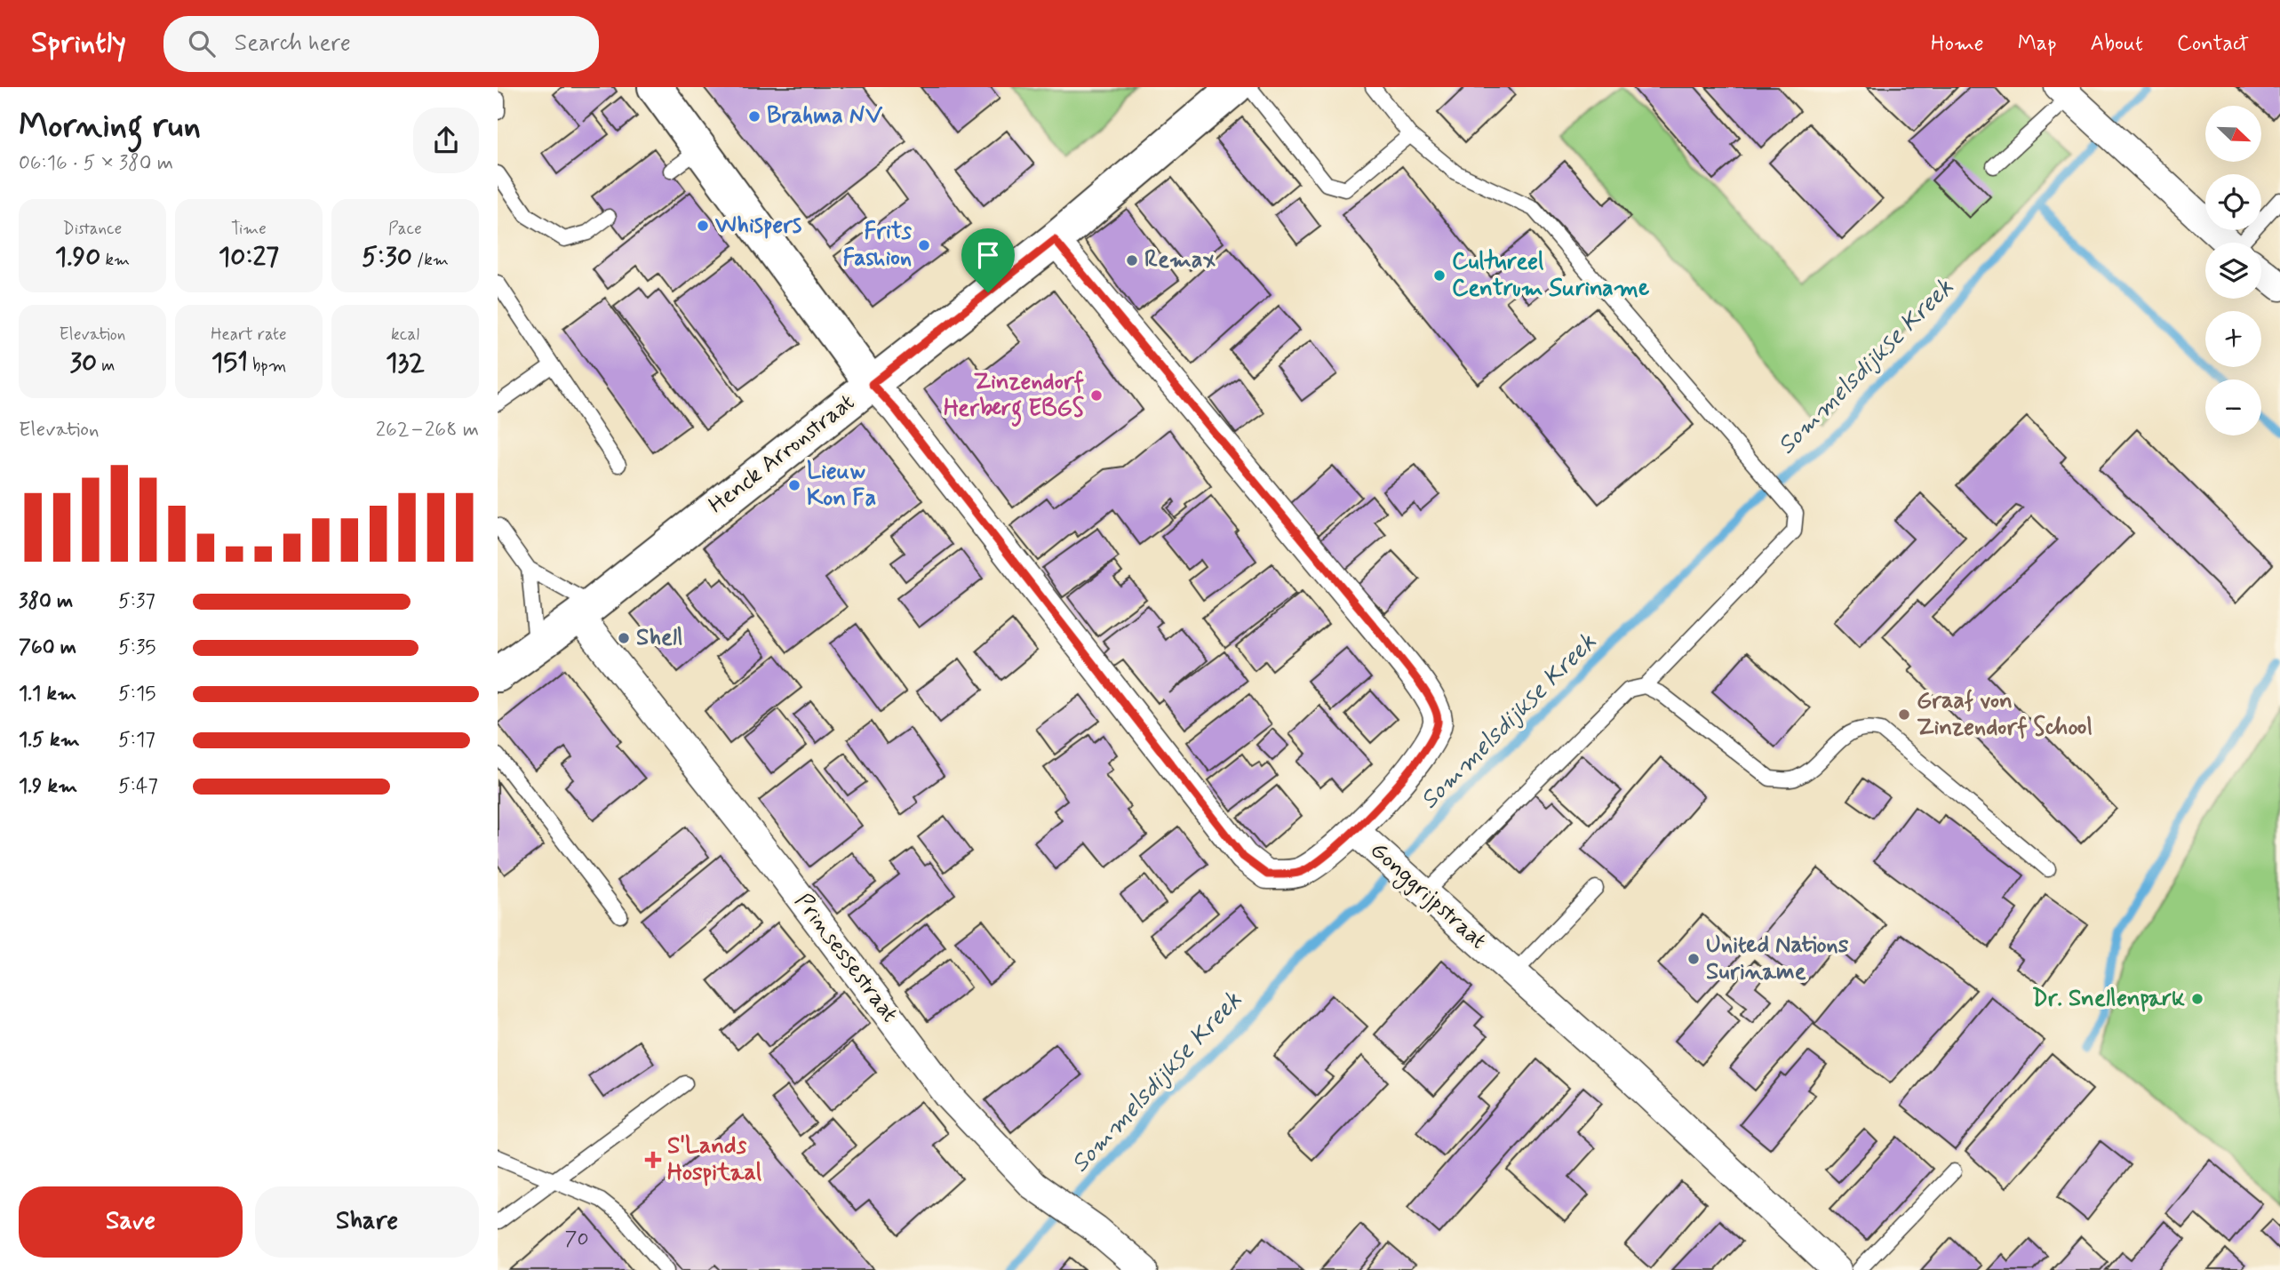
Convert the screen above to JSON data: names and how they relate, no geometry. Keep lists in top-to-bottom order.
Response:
{
  "streets": {
    "main road": ["Henck Arronstraat"],
    "street": ["Gonggrijpstraat", "Prinsessestraat"]
  },
  "crossings": [
    ["Henck Arronstraat", "Gonggrijpstraat"],
    ["Henck Arronstraat", "Prinsessestraat"]
  ],
  "water": ["Sommelsdijkse Kreek"],
  "places": {
    "other": [
      "Brahma NV",
      "Whispers",
      "Frits Fashion",
      "Remax",
      "Cultureel Centrum Suriname",
      "Zinzendorf Herberg EBGS",
      "Lieuw Kon Fa",
      "Shell",
      "Graaf von Zinzendorf School",
      "United Nations Suriname",
      "Dr. Snellenpark"
    ],
    "health": ["S'Lands Hospitaal"]
  },
  "house_numbers": ["70"],
  "north": "bottom right",
  "page": {
    "header": "Sprintly",
    "search": "Search here",
    "nav": [
      "Home",
      "Map",
      "About",
      "Contact"
    ],
    "heading": ["Morning run", "06:16 · 5 × 380 m"],
    "map_buttons": ["+", "−"],
    "stats": [
      ["Distance", "1.90 km"],
      ["Time", "10:27"],
      ["Pace", "5:30 /km"],
      ["Elevation", "30 m"],
      ["Heart rate", "151 bpm"],
      ["kcal", "132"]
    ],
    "chart": ["Elevation", "262–268 m"],
    "list": [
      {
        "name": "380 m",
        "note": "5:37"
      },
      {
        "name": "760 m",
        "note": "5:35"
      },
      {
        "name": "1.1 km",
        "note": "5:15"
      },
      {
        "name": "1.5 km",
        "note": "5:17"
      },
      {
        "name": "1.9 km",
        "note": "5:47"
      }
    ],
    "buttons": ["Save", "Share"]
  }
}
